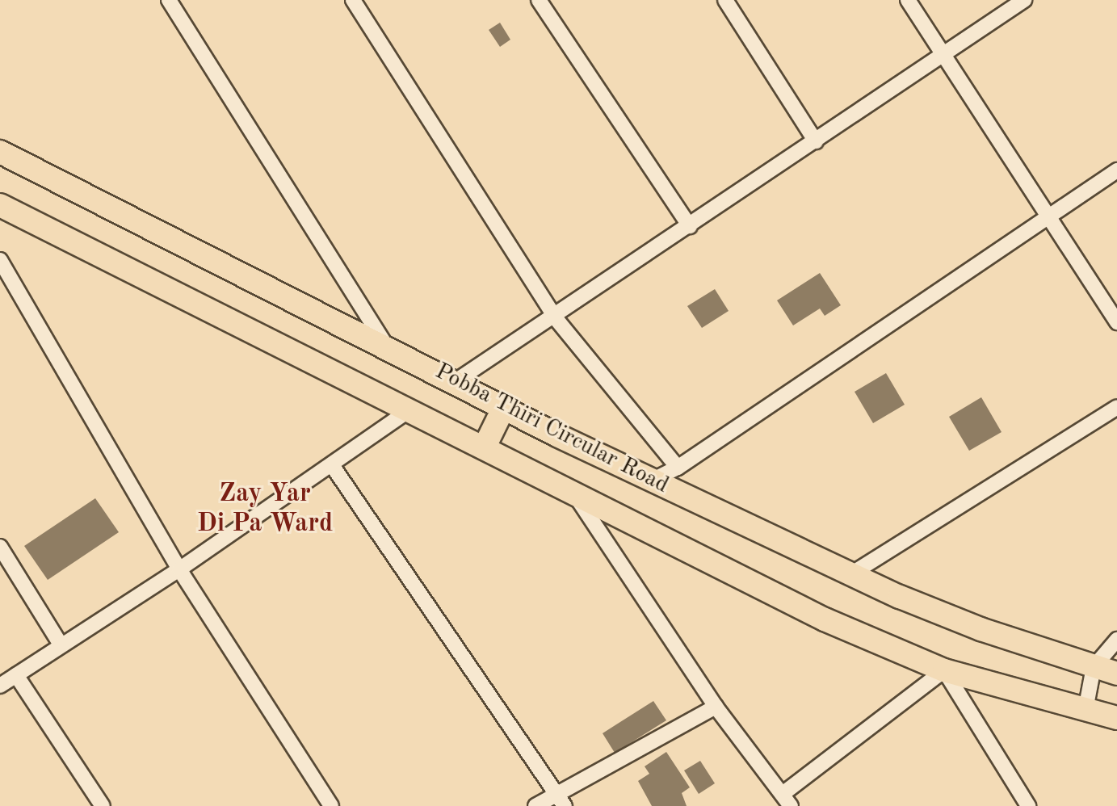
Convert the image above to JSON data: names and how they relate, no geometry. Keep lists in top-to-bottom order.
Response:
{
  "streets": {
    "main road": ["Pobba Thiri Circular Road"]
  },
  "districts": ["Zay Yar Di Pa Ward"]
}
